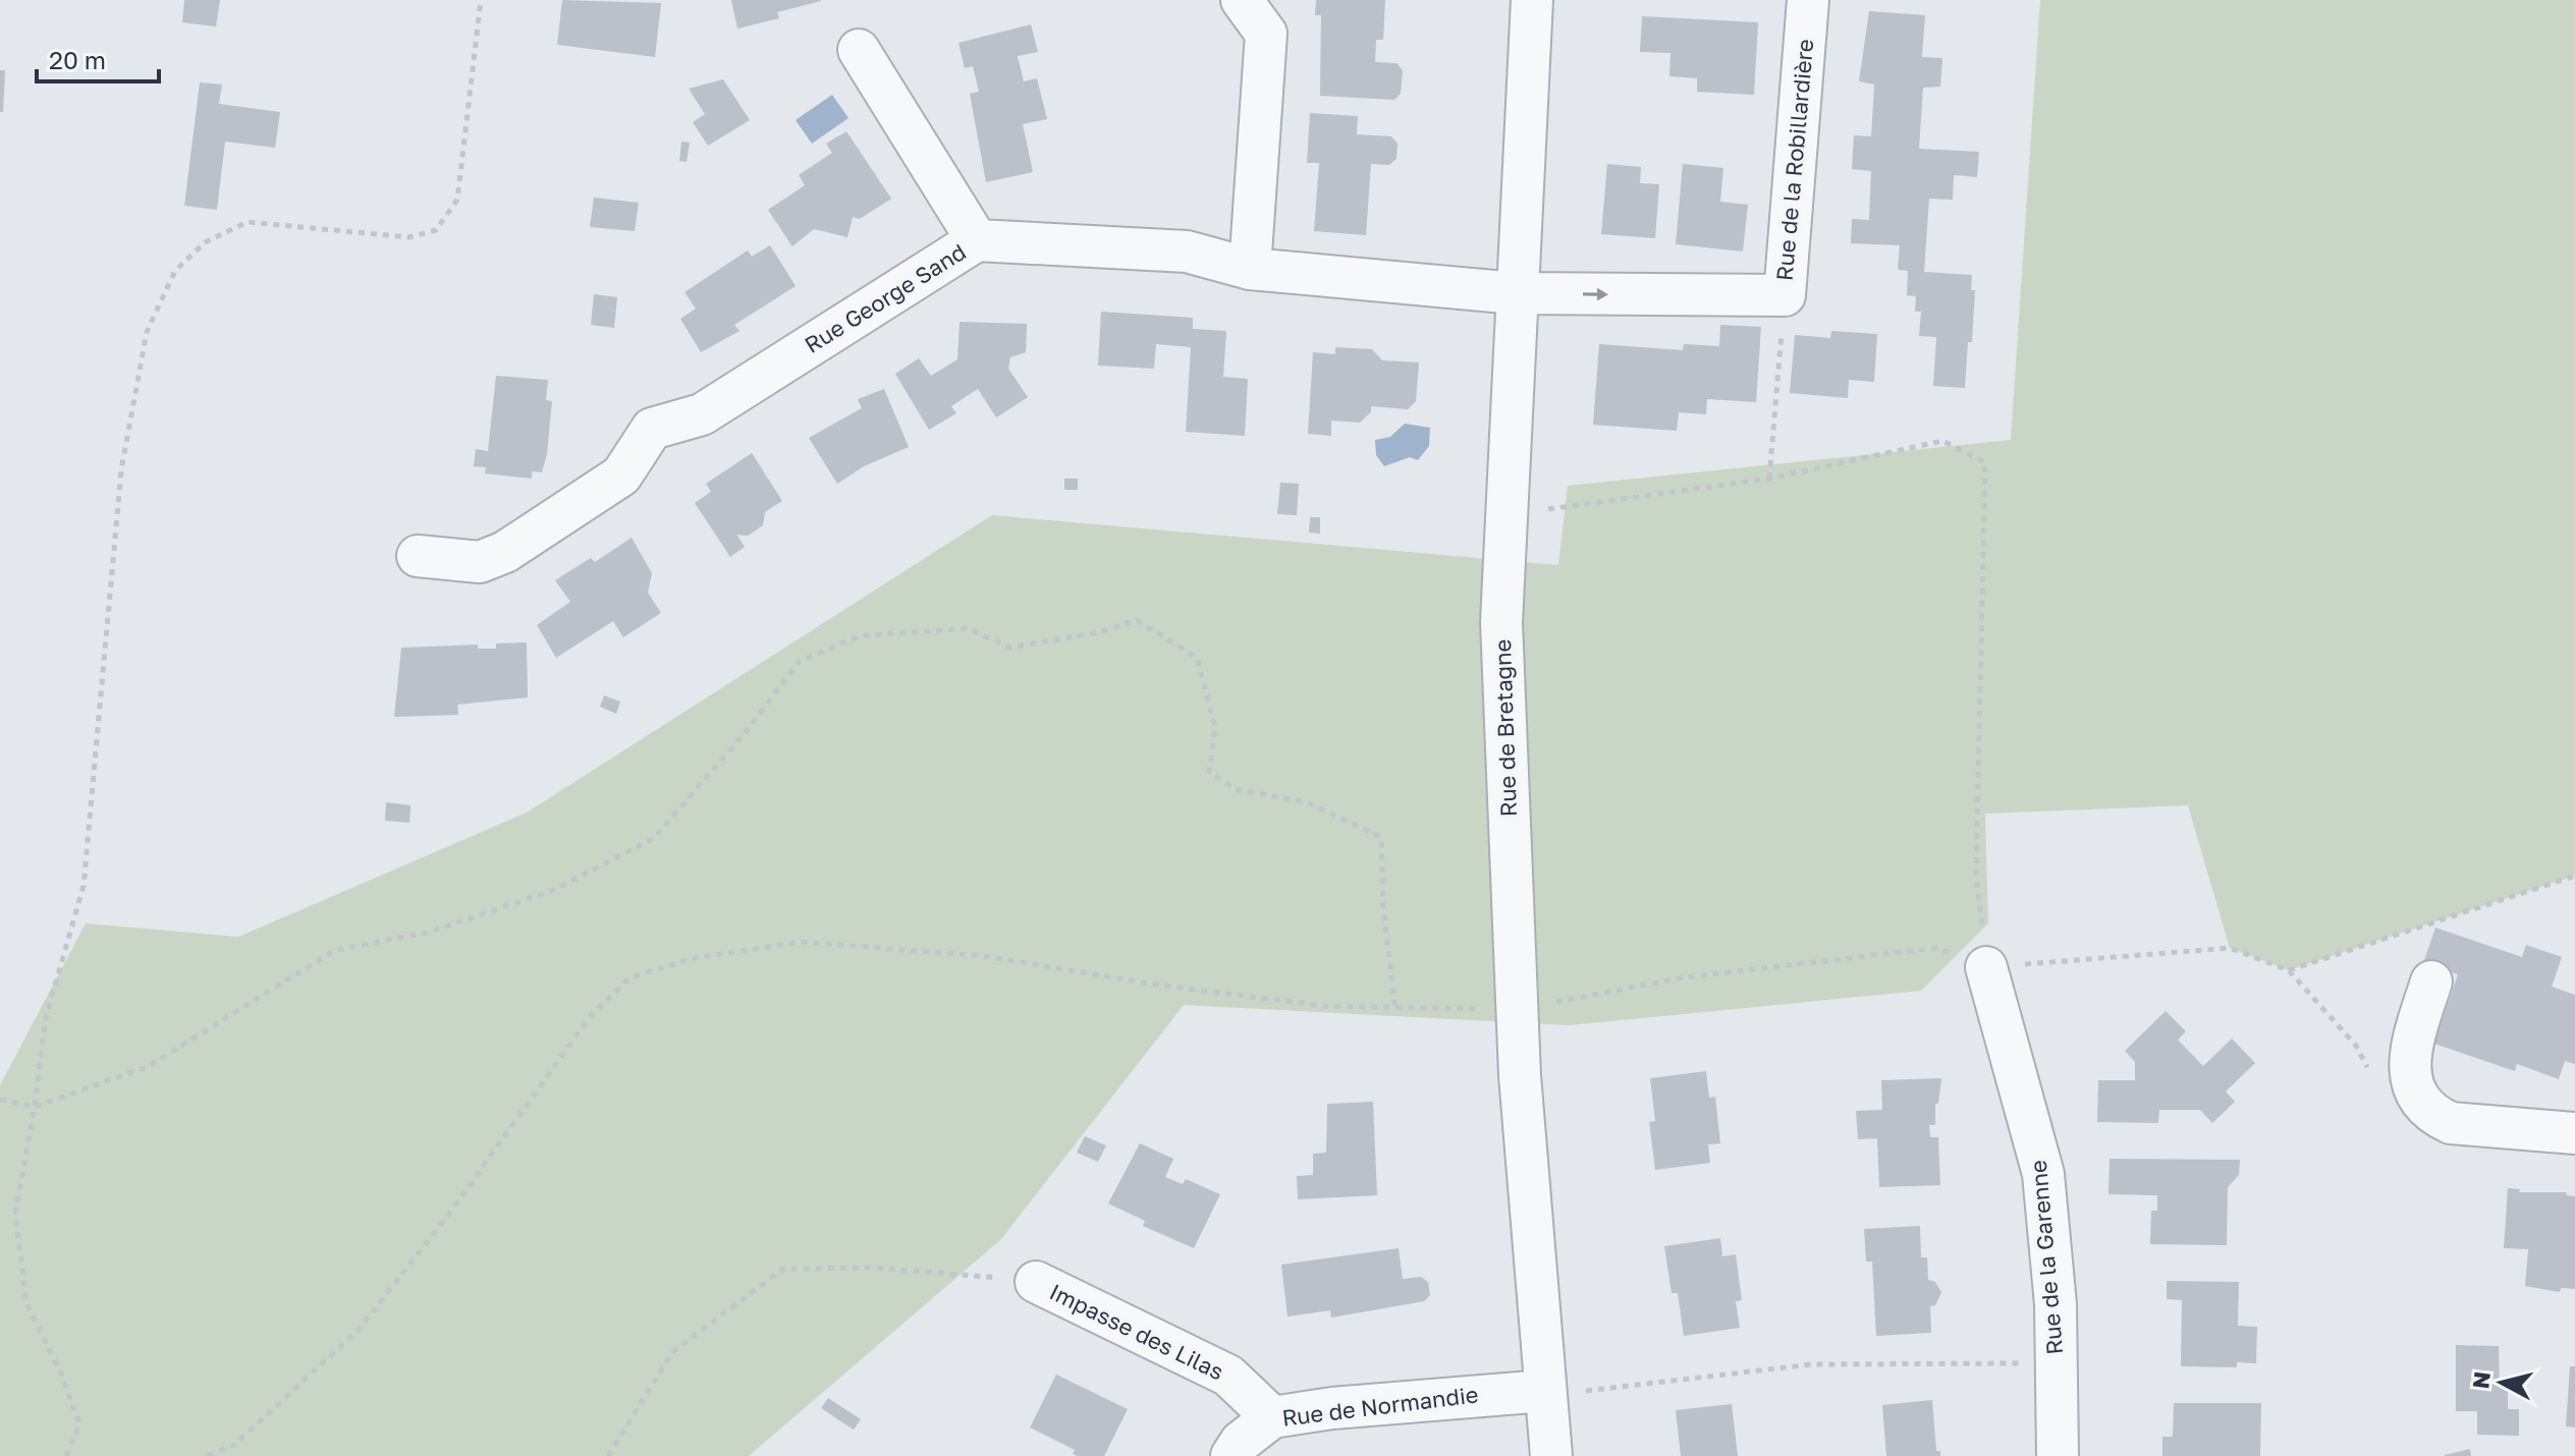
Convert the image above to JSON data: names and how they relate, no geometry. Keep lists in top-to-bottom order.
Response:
{
  "streets": {
    "street": [
      "Rue de la Robillardière",
      "Rue George Sand",
      "Rue de Bretagne",
      "Rue de la Garenne",
      "Impasse des Lilas",
      "Rue de Normandie"
    ]
  },
  "crossings": [
    ["Rue de la Robillardière", "Rue George Sand"],
    ["Rue de la Robillardière", "Rue de Bretagne"],
    ["Rue George Sand", "Rue de Bretagne"],
    ["Rue de Bretagne", "Rue de Normandie"],
    ["Impasse des Lilas", "Rue de Normandie"]
  ],
  "one_way": ["Rue de la Robillardière"],
  "scale_bar": "20 m",
  "north": "left"
}
